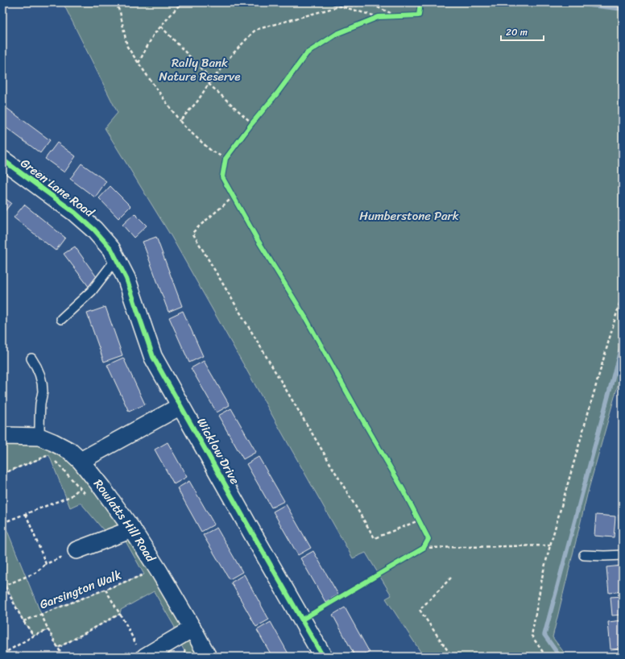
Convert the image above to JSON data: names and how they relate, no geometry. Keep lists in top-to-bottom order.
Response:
{
  "streets": {
    "street": ["Green Lane Road", "Wicklow Drive", "Rowlatts Hill Road"],
    "path": ["Garsington Walk"]
  },
  "crossings": [
    ["Green Lane Road", "Wicklow Drive"]
  ],
  "parks": ["Rally Bank Nature Reserve", "Humberstone Park"],
  "scale_bar": "20 m"
}
